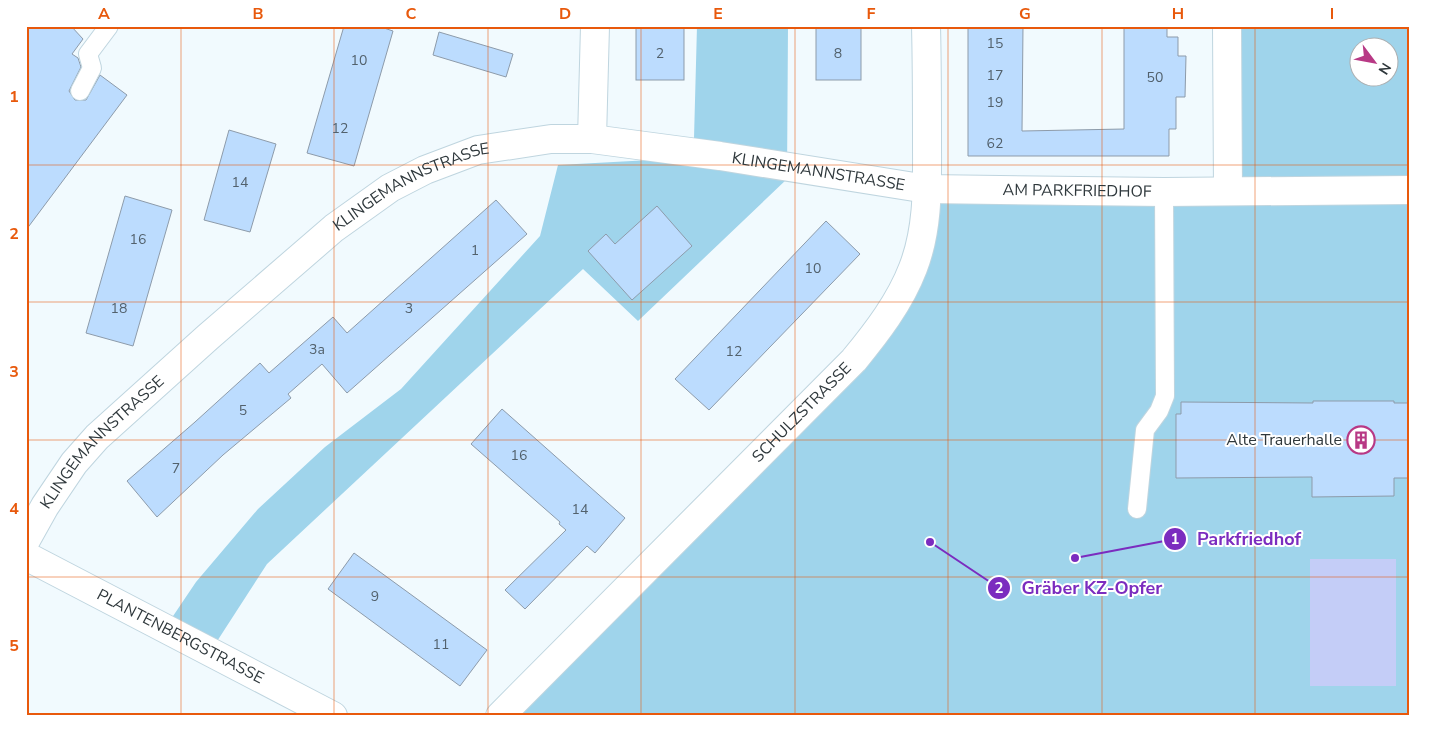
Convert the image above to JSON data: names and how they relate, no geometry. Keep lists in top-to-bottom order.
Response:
{
  "streets": {
    "street": [
      "KLINGEMANNSTRASSE",
      "AM PARKFRIEDHOF",
      "SCHULZSTRASSE",
      "PLANTENBERGSTRASSE"
    ]
  },
  "crossings": [
    ["KLINGEMANNSTRASSE", "AM PARKFRIEDHOF"],
    ["KLINGEMANNSTRASSE", "SCHULZSTRASSE"],
    ["AM PARKFRIEDHOF", "SCHULZSTRASSE"]
  ],
  "places": {
    "building": ["Alte Trauerhalle"],
    "other": ["Gräber KZ-Opfer", "Parkfriedhof"]
  },
  "house_numbers": [
    "15",
    "2",
    "8",
    "10",
    "17",
    "50",
    "19",
    "12",
    "62",
    "14",
    "16",
    "1",
    "10",
    "18",
    "3",
    "3a",
    "12",
    "5",
    "16",
    "7",
    "14",
    "9",
    "11"
  ],
  "north": "bottom right",
  "grid": {
    "columns": [
      "A",
      "B",
      "C",
      "D",
      "E",
      "F",
      "G",
      "H",
      "I"
    ],
    "rows": [
      "1",
      "2",
      "3",
      "4",
      "5"
    ]
  }
}
